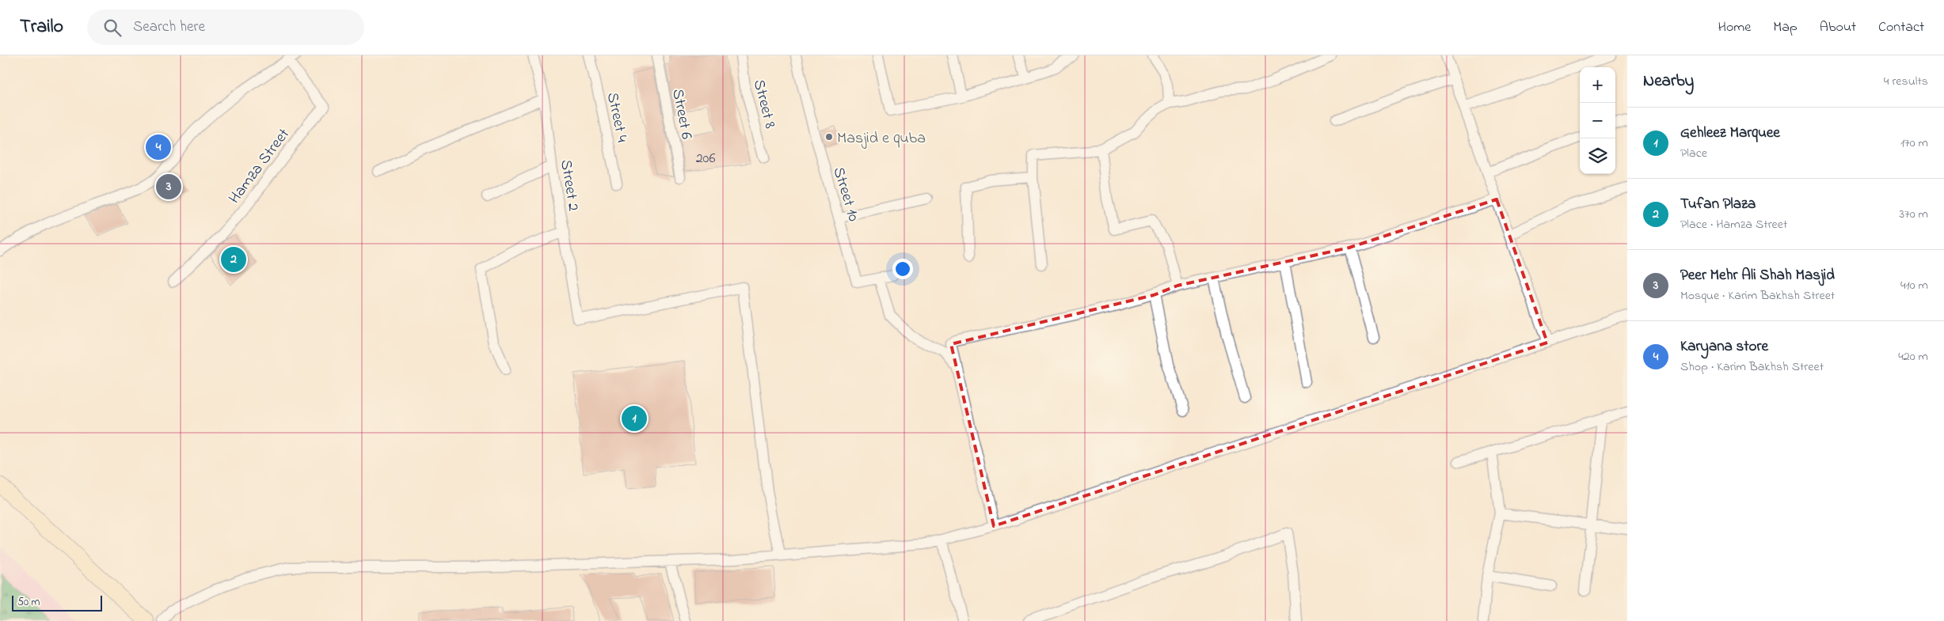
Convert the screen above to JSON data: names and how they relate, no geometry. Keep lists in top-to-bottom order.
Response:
{
  "streets": {
    "street": [
      "Street 8",
      "Street 6",
      "Street 4",
      "Hamza Street",
      "Street 2",
      "Street 10"
    ]
  },
  "places": ["Masjid e quba"],
  "house_numbers": ["206"],
  "scale_bar": "50 m",
  "page": {
    "header": "Trailo",
    "search": "Search here",
    "nav": [
      "Home",
      "Map",
      "About",
      "Contact"
    ],
    "heading": ["Nearby", "4 results"],
    "map_buttons": ["+", "−"],
    "list": [
      {
        "mark": "1",
        "name": "Gehleez Marquee",
        "note": "Place",
        "value": "170 m"
      },
      {
        "mark": "2",
        "name": "Tufan Plaza",
        "note": "Place · Hamza Street",
        "value": "370 m"
      },
      {
        "mark": "3",
        "name": "Peer Mehr Ali Shah Masjid",
        "note": "Mosque · Karim Bakhsh Street",
        "value": "410 m"
      },
      {
        "mark": "4",
        "name": "Karyana store",
        "note": "Shop · Karim Bakhsh Street",
        "value": "420 m"
      }
    ],
    "pins": [
      "4",
      "3",
      "2",
      "1"
    ],
    "scale": "50 m"
  }
}
